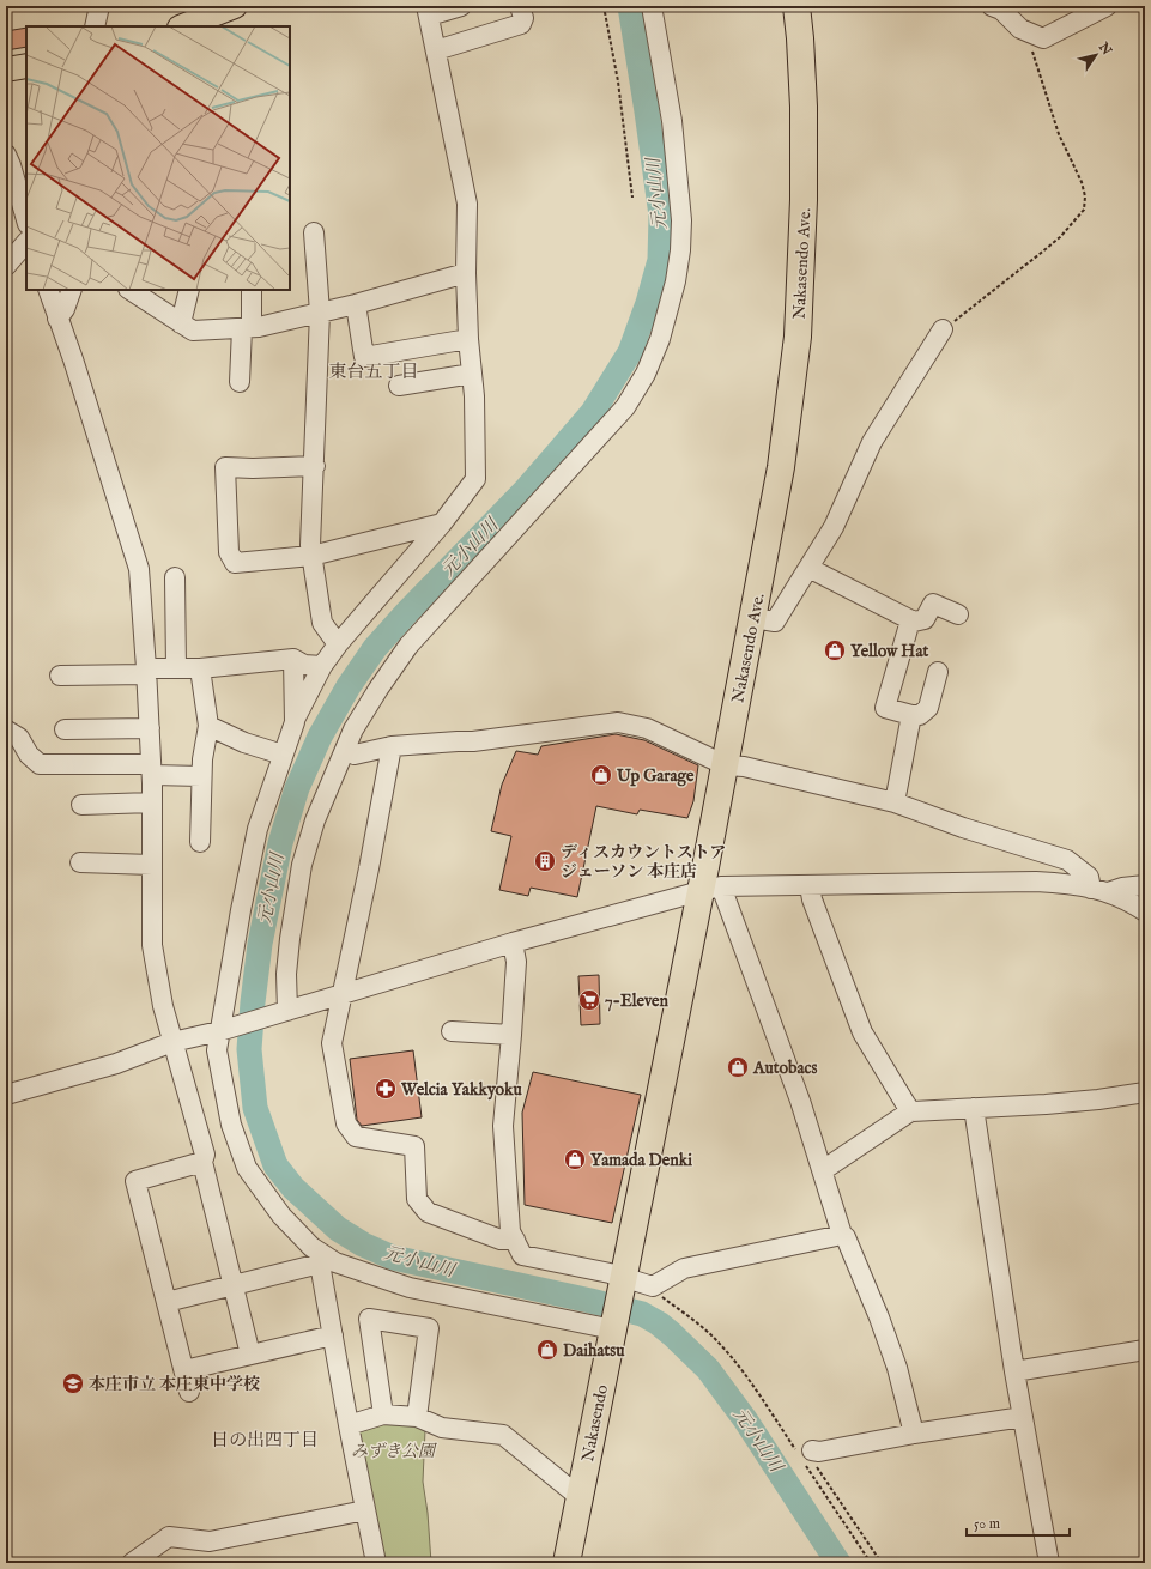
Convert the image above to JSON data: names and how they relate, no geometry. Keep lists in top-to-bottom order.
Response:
{
  "streets": {
    "highway": ["Nakasendo Ave.", "Nakasendo"]
  },
  "crossings": [
    ["Nakasendo Ave.", "Nakasendo"]
  ],
  "districts": ["東台五丁目", "日の出四丁目"],
  "water": ["元小山川"],
  "parks": ["みずき公園"],
  "places": {
    "shop": [
      "Yellow Hat",
      "Up Garage",
      "Autobacs",
      "Yamada Denki",
      "Daihatsu"
    ],
    "building": ["ディスカウントストア ジェーソン 本庄店"],
    "supermarket": ["7-Eleven"],
    "pharmacy": ["Welcia Yakkyoku"],
    "school or university": ["本庄市立 本庄東中学校"]
  },
  "scale_bar": "50 m",
  "north": "top right"
}
